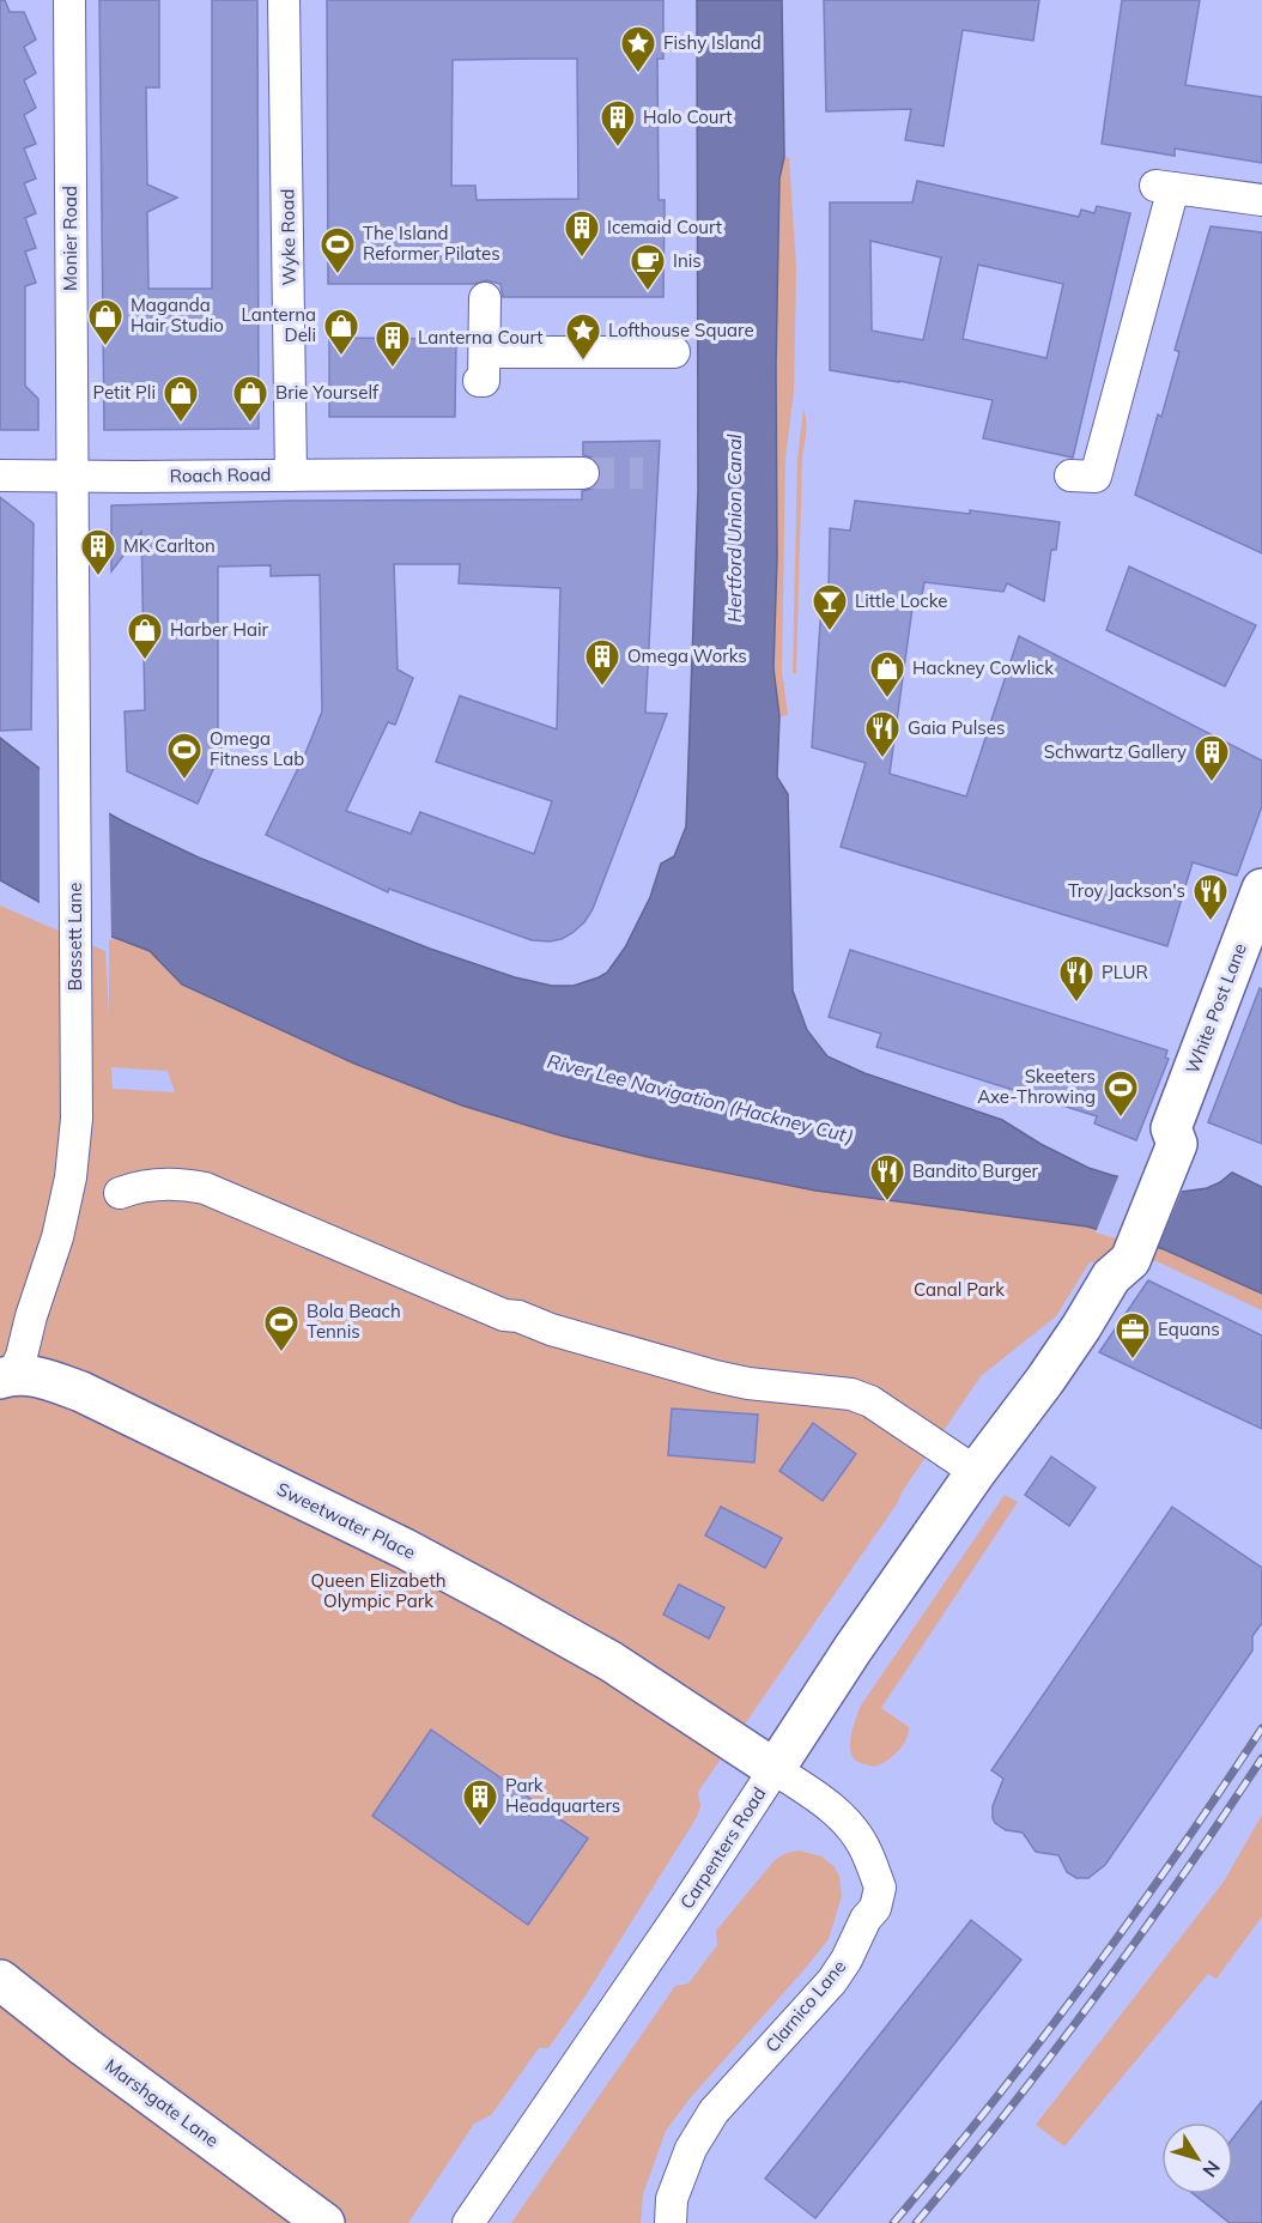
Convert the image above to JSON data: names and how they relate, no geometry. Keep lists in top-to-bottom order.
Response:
{
  "streets": {
    "street": [
      "Wyke Road",
      "Monier Road",
      "Roach Road",
      "Bassett Lane",
      "White Post Lane",
      "Sweetwater Place",
      "Carpenters Road",
      "Clarnico Lane",
      "Marshgate Lane"
    ]
  },
  "crossings": [
    ["Wyke Road", "Roach Road"],
    ["Monier Road", "Roach Road"],
    ["Monier Road", "Bassett Lane"],
    ["Roach Road", "Bassett Lane"],
    ["Bassett Lane", "Sweetwater Place"],
    ["White Post Lane", "Carpenters Road"],
    ["Sweetwater Place", "Carpenters Road"],
    ["Sweetwater Place", "Clarnico Lane"],
    ["Carpenters Road", "Clarnico Lane"]
  ],
  "water": ["Hertford Union Canal", "River Lee Navigation (Hackney Cut)"],
  "parks": ["Canal Park", "Queen Elizabeth Olympic Park"],
  "places": {
    "place": ["Fishy Island", "Lofthouse Square"],
    "building": [
      "Halo Court",
      "Icemaid Court",
      "Lanterna Court",
      "MK Carlton",
      "Omega Works",
      "Schwartz Gallery",
      "Park Headquarters"
    ],
    "sports": [
      "The Island Reformer Pilates",
      "Omega Fitness Lab",
      "Skeeters Axe-Throwing",
      "Bola Beach Tennis"
    ],
    "cafe": ["Inis"],
    "shop": [
      "Maganda Hair Studio",
      "Lanterna Deli",
      "Petit Pli",
      "Brie Yourself",
      "Harber Hair",
      "Hackney Cowlick"
    ],
    "bar": ["Little Locke"],
    "restaurant": [
      "Gaia Pulses",
      "Troy Jackson's",
      "PLUR",
      "Bandito Burger"
    ],
    "office": ["Equans"]
  },
  "north": "bottom right"
}
